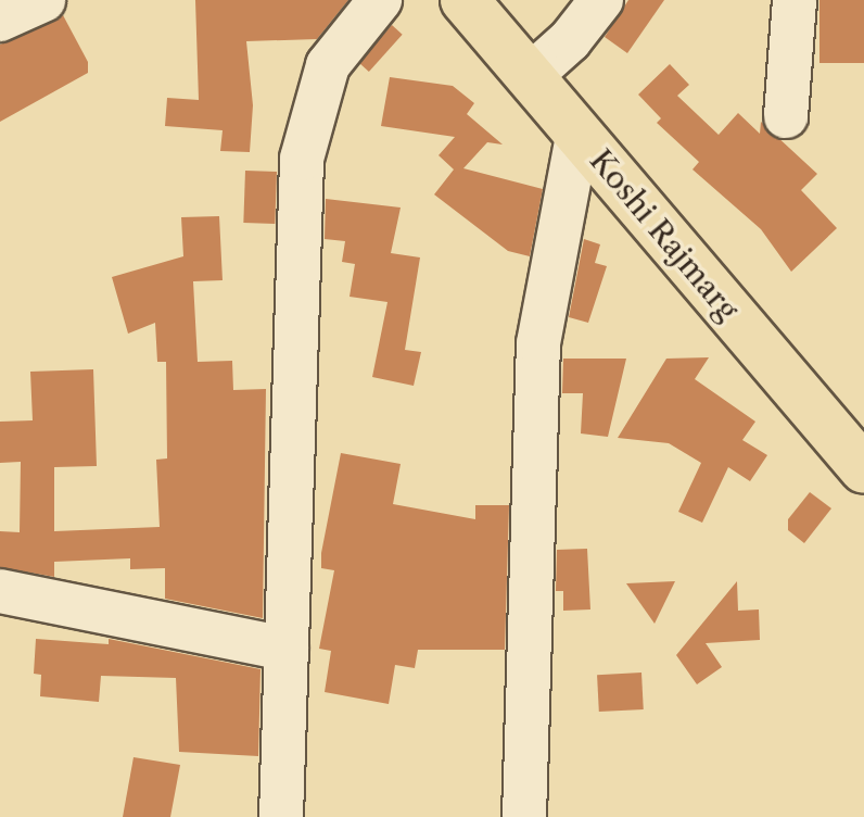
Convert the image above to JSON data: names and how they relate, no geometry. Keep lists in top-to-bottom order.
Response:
{
  "streets": {
    "main road": ["Koshi Rajmarg"]
  }
}
